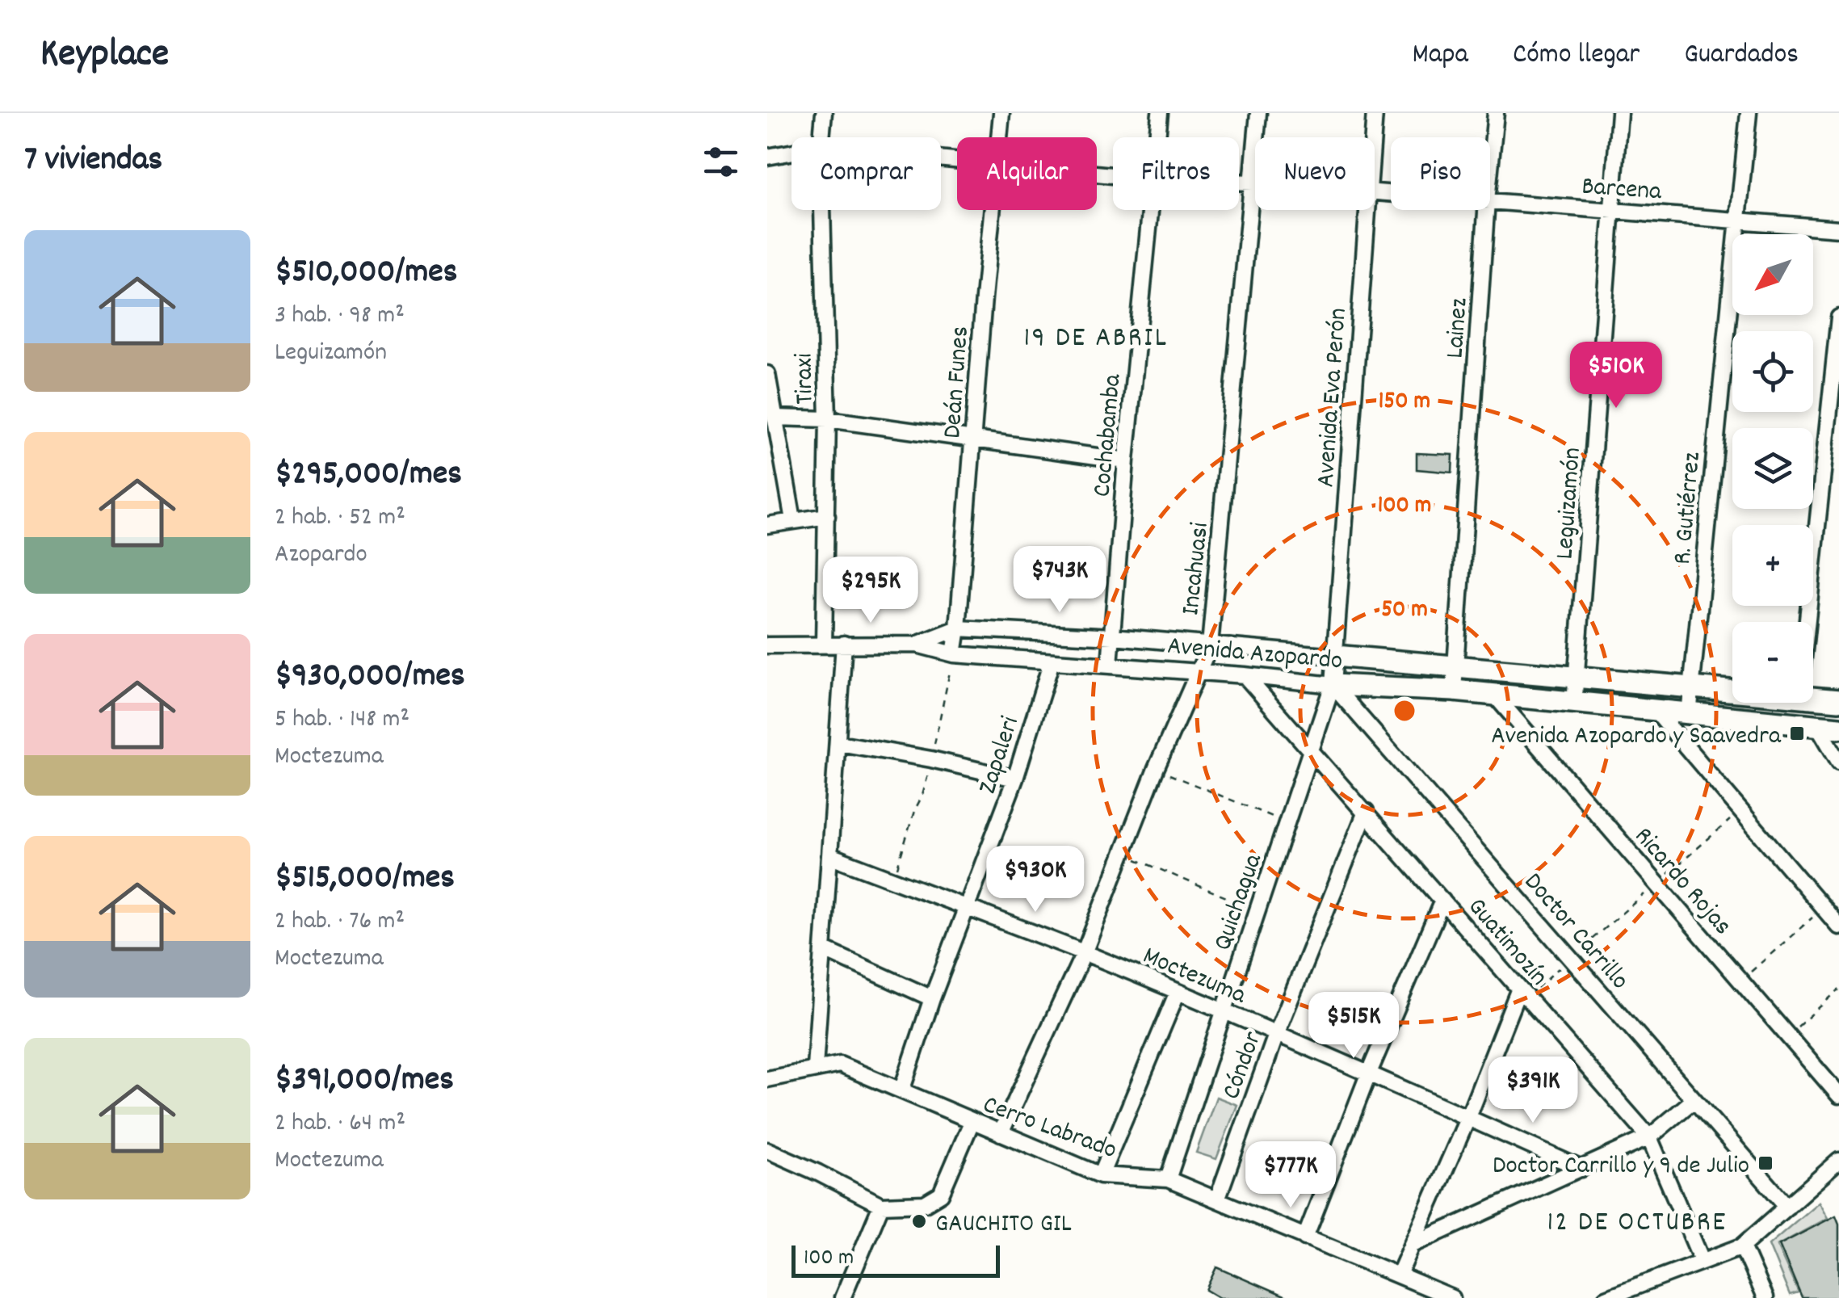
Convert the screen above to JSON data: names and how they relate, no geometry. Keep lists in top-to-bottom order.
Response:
{
  "streets": {
    "street": [
      "Barcena",
      "Lainez",
      "Tiraxi",
      "Deán Funes",
      "Avenida Eva Perón",
      "Cochabamba",
      "Leguizamón",
      "R. Gutiérrez",
      "Incahuasi",
      "Avenida Azopardo",
      "Zapaleri",
      "Ricardo Rojas",
      "Quichagua",
      "Doctor Carrillo",
      "Guatimozín",
      "Moctezuma",
      "Cóndor",
      "Cerro Labrado"
    ]
  },
  "crossings": [
    ["Barcena", "Leguizamón"],
    ["Barcena", "R. Gutiérrez"],
    ["Barcena", "Incahuasi"],
    ["Lainez", "Avenida Azopardo"],
    ["Deán Funes", "Avenida Azopardo"],
    ["Avenida Eva Perón", "Avenida Azopardo"],
    ["Avenida Eva Perón", "Quichagua"],
    ["Avenida Eva Perón", "Doctor Carrillo"],
    ["Cochabamba", "Avenida Azopardo"],
    ["Leguizamón", "Avenida Azopardo"],
    ["R. Gutiérrez", "Avenida Azopardo"],
    ["Incahuasi", "Avenida Azopardo"],
    ["Incahuasi", "Moctezuma"],
    ["Incahuasi", "Cerro Labrado"],
    ["Avenida Azopardo", "Zapaleri"],
    ["Avenida Azopardo", "Ricardo Rojas"],
    ["Avenida Azopardo", "Quichagua"],
    ["Avenida Azopardo", "Doctor Carrillo"],
    ["Avenida Azopardo", "Guatimozín"],
    ["Zapaleri", "Moctezuma"],
    ["Zapaleri", "Cerro Labrado"],
    ["Quichagua", "Doctor Carrillo"],
    ["Quichagua", "Guatimozín"],
    ["Quichagua", "Moctezuma"],
    ["Quichagua", "Cerro Labrado"],
    ["Guatimozín", "Cóndor"],
    ["Moctezuma", "Cóndor"],
    ["Cóndor", "Cerro Labrado"]
  ],
  "districts": ["19 DE ABRIL", "12 DE OCTUBRE"],
  "places": {
    "transit": ["Avenida Azopardo y Saavedra", "Doctor Carrillo y 9 de Julio"],
    "other": ["GAUCHITO GIL"]
  },
  "scale_bar": "100 m",
  "north": "bottom left",
  "page": {
    "header": "Keyplace",
    "nav": ["Mapa", "Cómo llegar", "Guardados"],
    "heading": "7 viviendas",
    "chip": [
      "Comprar",
      "Alquilar",
      "Filtros",
      "Nuevo",
      "Piso"
    ],
    "list": [
      {
        "name": "$510,000/mes",
        "note": "3 hab. · 98 m² · Leguizamón"
      },
      {
        "name": "$295,000/mes",
        "note": "2 hab. · 52 m² · Azopardo"
      },
      {
        "name": "$930,000/mes",
        "note": "5 hab. · 148 m² · Moctezuma"
      },
      {
        "name": "$515,000/mes",
        "note": "2 hab. · 76 m² · Moctezuma"
      },
      {
        "name": "$391,000/mes",
        "note": "2 hab. · 64 m² · Moctezuma"
      }
    ],
    "map_buttons": ["+", "−"],
    "price": [
      "$510K",
      "$743K",
      "$295K",
      "$930K",
      "$515K",
      "$391K",
      "$777K"
    ],
    "scale": "100 m"
  },
  "rings": ["150 m", "100 m", "50 m"]
}
